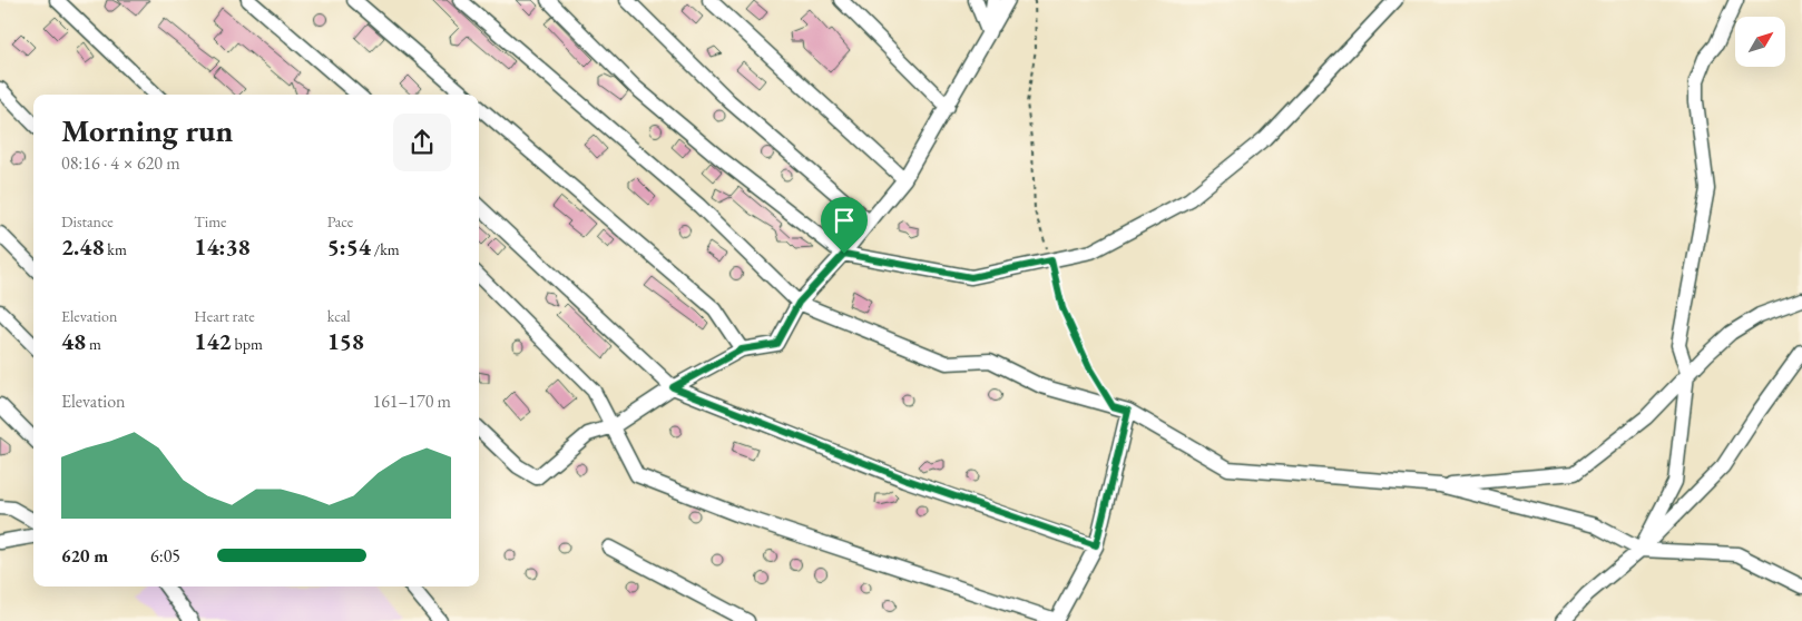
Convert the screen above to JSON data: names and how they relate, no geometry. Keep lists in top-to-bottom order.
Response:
{
  "north": "top right",
  "page": {
    "heading": ["Morning run", "08:16 · 4 × 620 m"],
    "stats": [
      ["Distance", "2.48 km"],
      ["Time", "14:38"],
      ["Pace", "5:54 /km"],
      ["Elevation", "48 m"],
      ["Heart rate", "142 bpm"],
      ["kcal", "158"]
    ],
    "chart": ["Elevation", "161–170 m"],
    "list": [
      {
        "name": "620 m",
        "note": "6:05"
      }
    ]
  }
}
